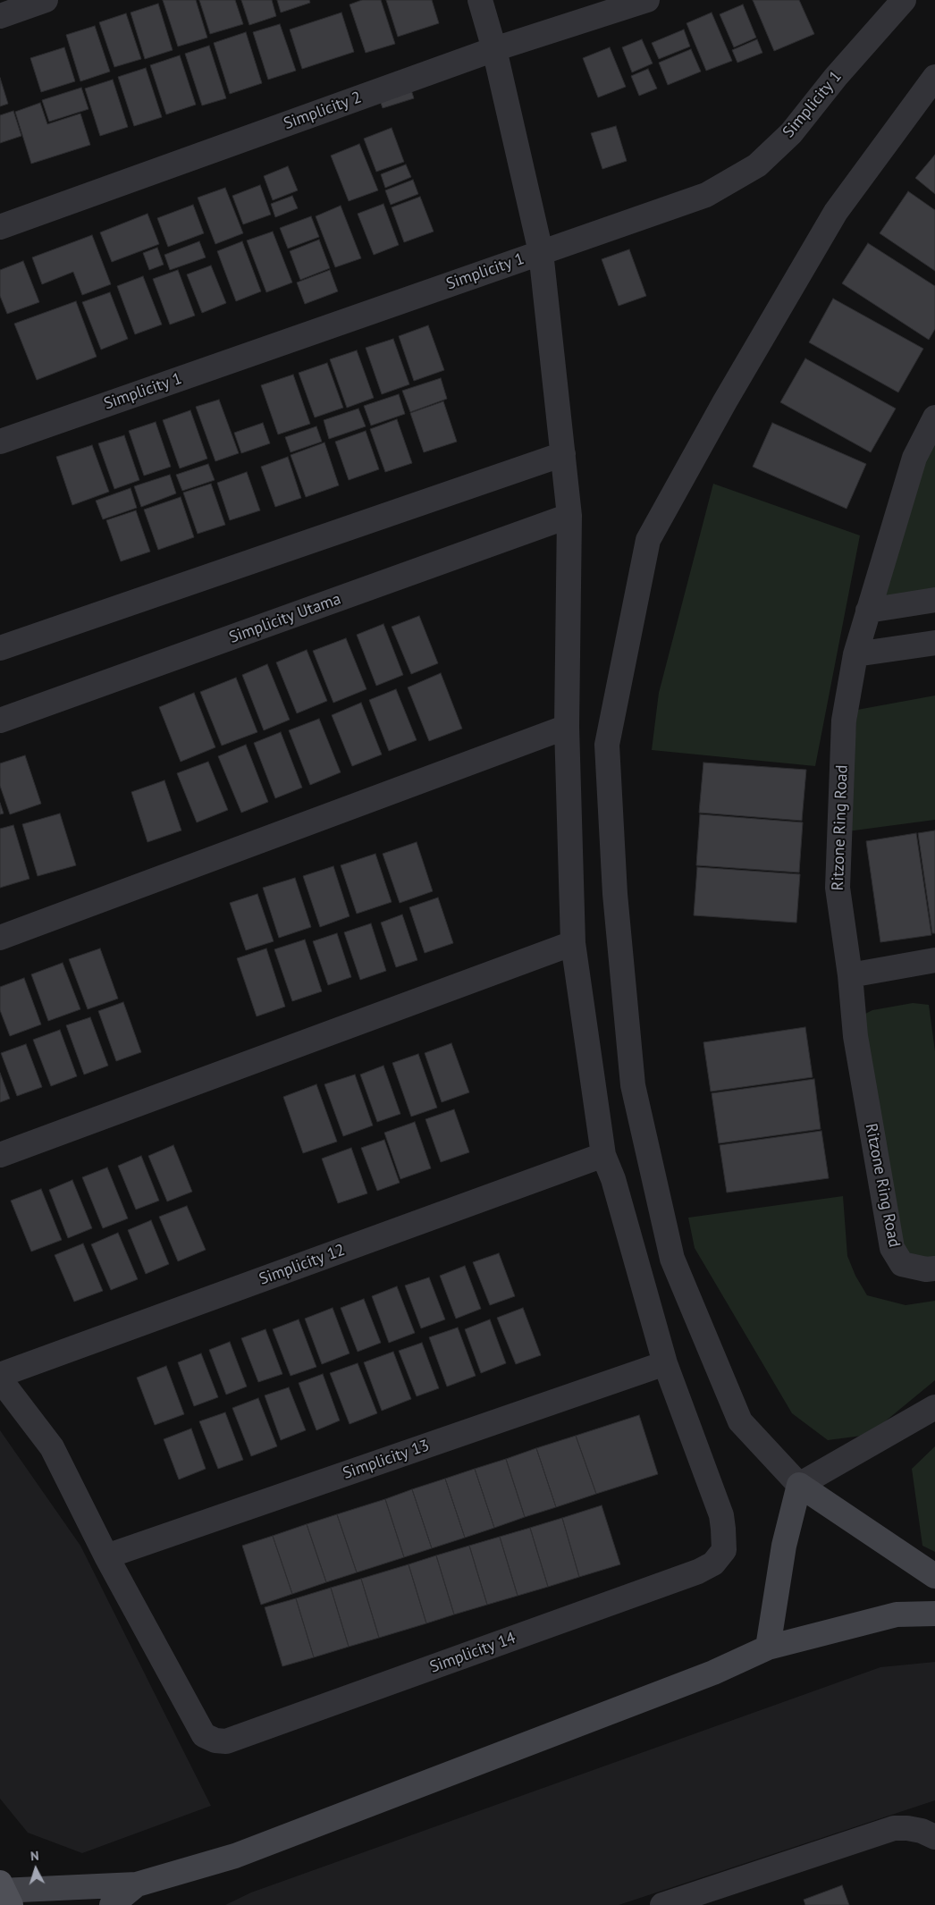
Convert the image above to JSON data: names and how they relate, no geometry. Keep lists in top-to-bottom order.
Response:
{
  "streets": {
    "street": [
      "Simplicity 1",
      "Simplicity 2",
      "Simplicity Utama",
      "Ritzone Ring Road",
      "Simplicity 12",
      "Simplicity 13",
      "Simplicity 14"
    ]
  },
  "crossings": [
    ["Simplicity 13", "Simplicity 14"]
  ],
  "north": "top"
}
